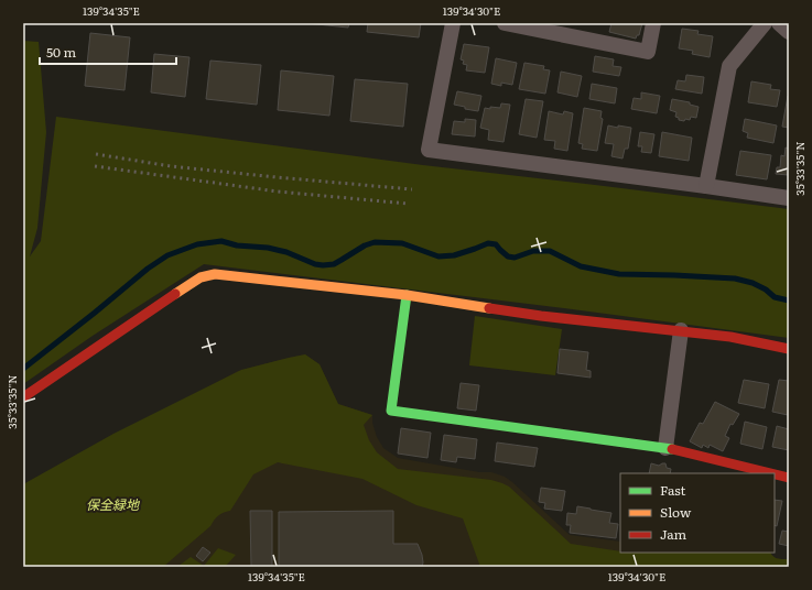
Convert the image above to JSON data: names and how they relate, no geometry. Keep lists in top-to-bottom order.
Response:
{
  "parks": ["保全緑地"],
  "legend": ["Fast", "Slow", "Jam"],
  "scale_bar": "50 m",
  "coordinates": ["139°34'35\"E", "139°34'30\"E", "35°33'35\"N"]
}
